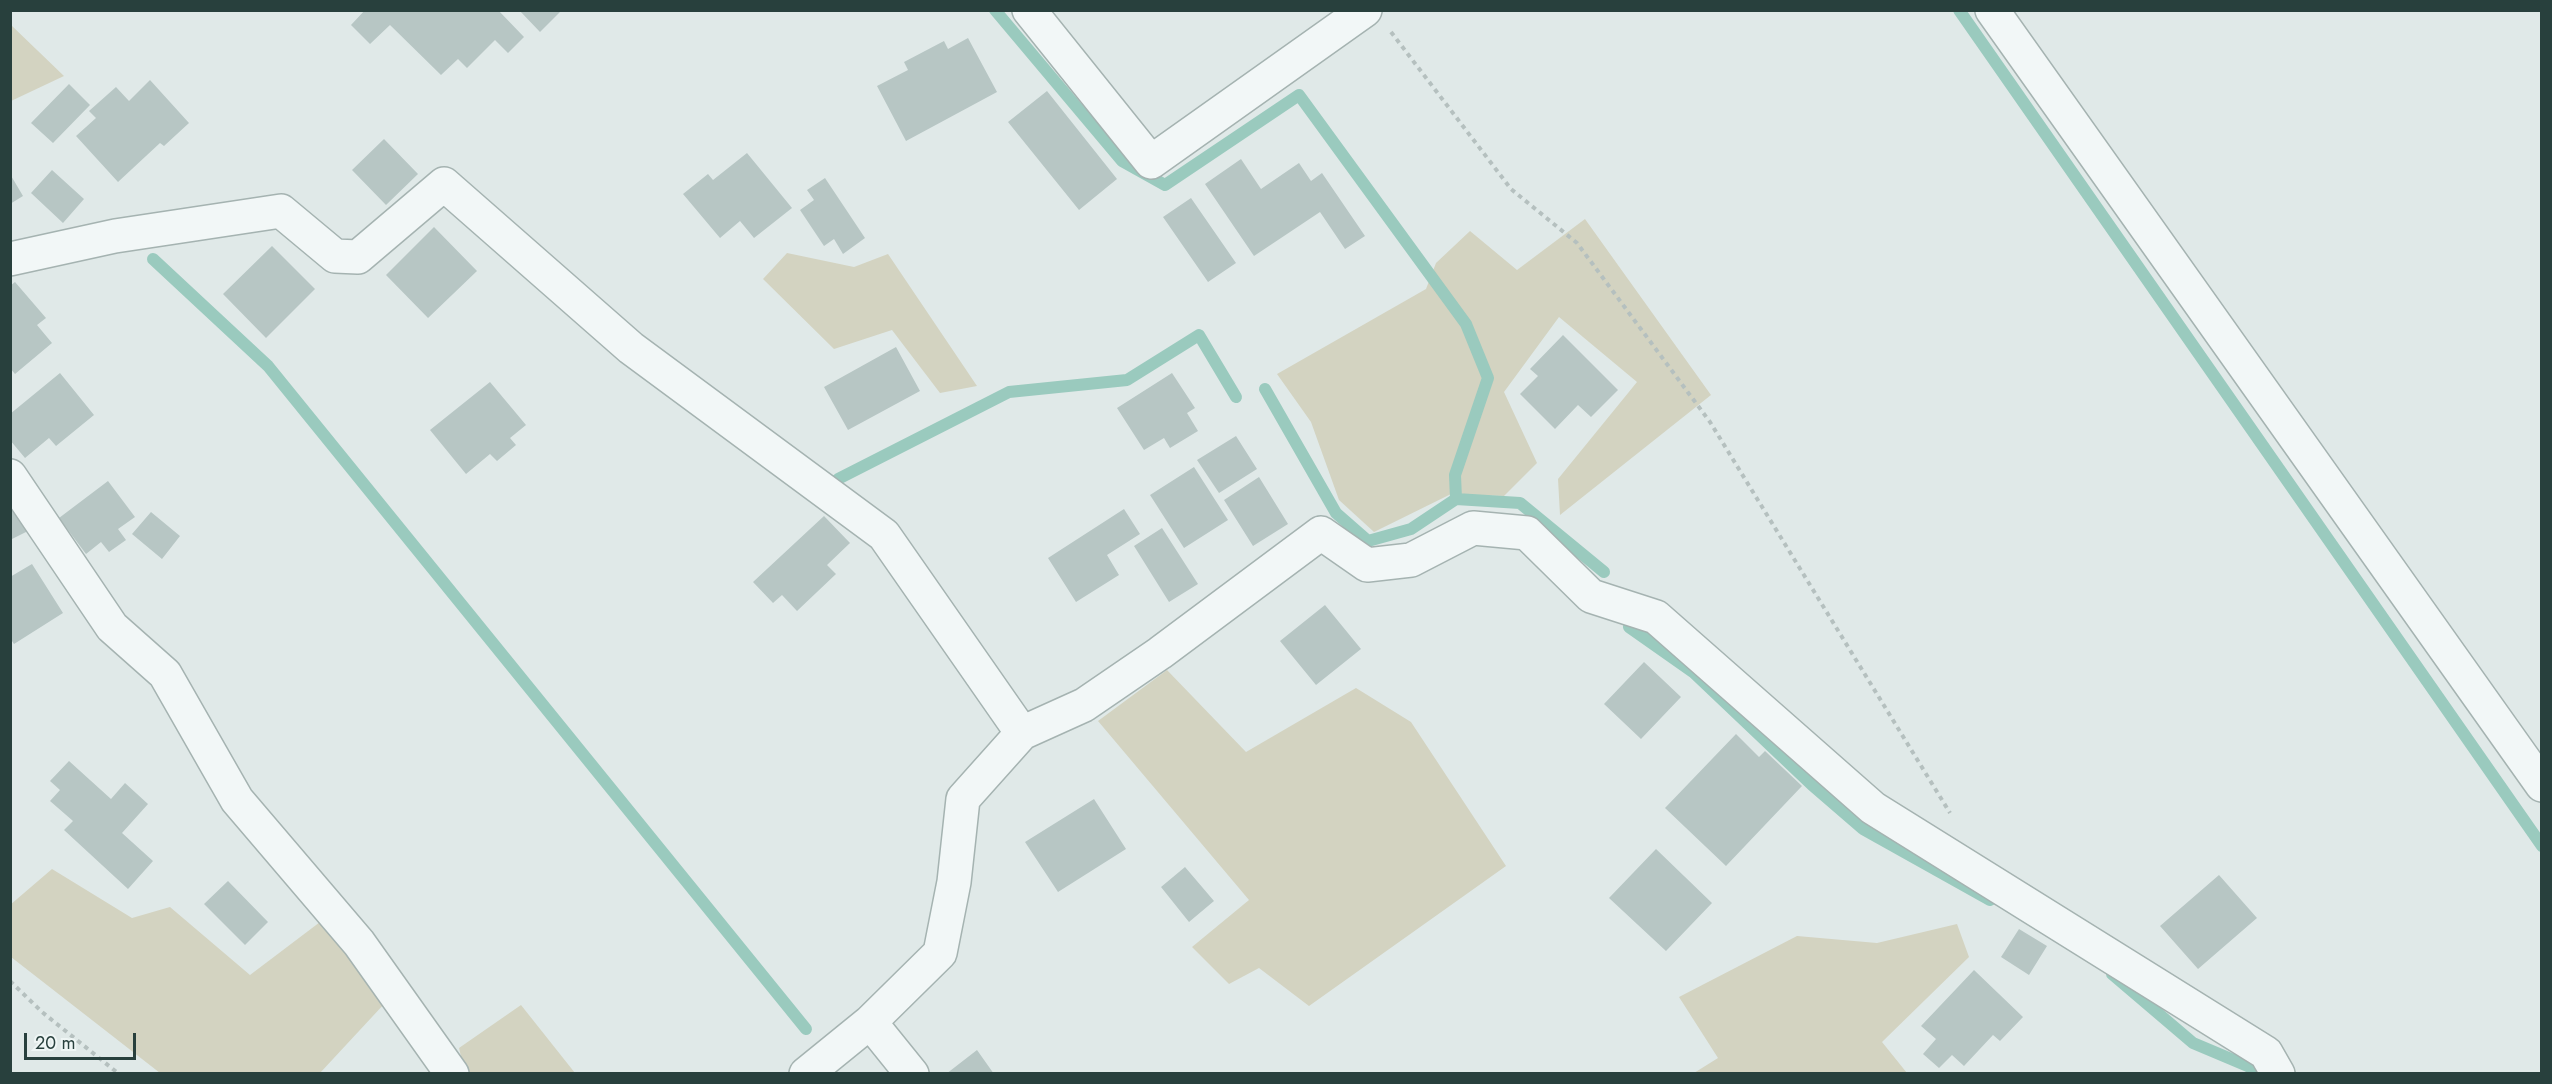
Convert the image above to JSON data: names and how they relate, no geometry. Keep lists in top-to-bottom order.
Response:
{
  "scale_bar": "20 m"
}
